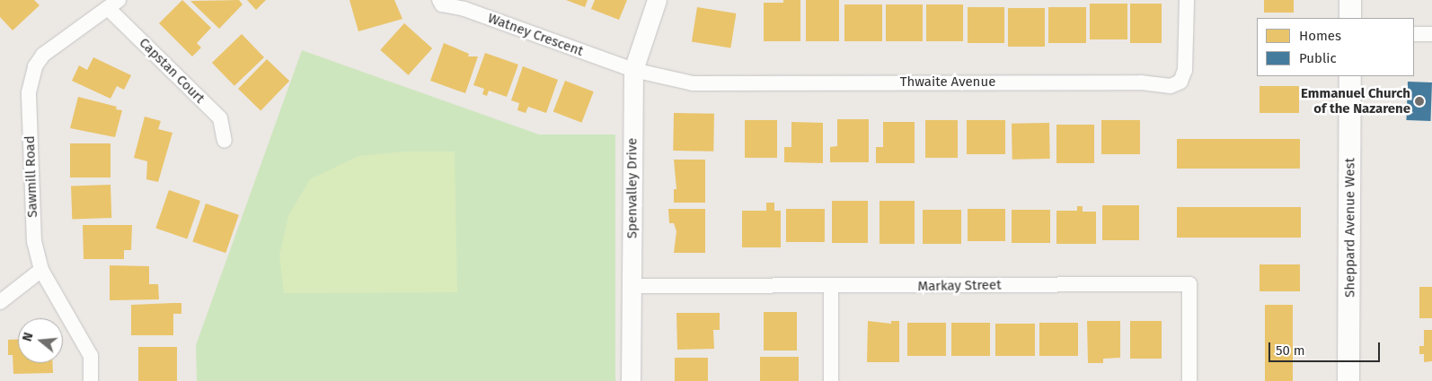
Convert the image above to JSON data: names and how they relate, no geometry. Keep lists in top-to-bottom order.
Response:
{
  "streets": {
    "main road": ["Sheppard Avenue West"],
    "street": [
      "Watney Crescent",
      "Capstan Court",
      "Thwaite Avenue",
      "Sawmill Road",
      "Spenvalley Drive",
      "Markay Street"
    ]
  },
  "crossings": [
    ["Watney Crescent", "Thwaite Avenue"],
    ["Watney Crescent", "Spenvalley Drive"],
    ["Capstan Court", "Sawmill Road"],
    ["Thwaite Avenue", "Spenvalley Drive"],
    ["Spenvalley Drive", "Markay Street"]
  ],
  "places": ["Emmanuel Church of the Nazarene"],
  "legend": ["Homes", "Public"],
  "scale_bar": "50 m",
  "north": "left"
}
